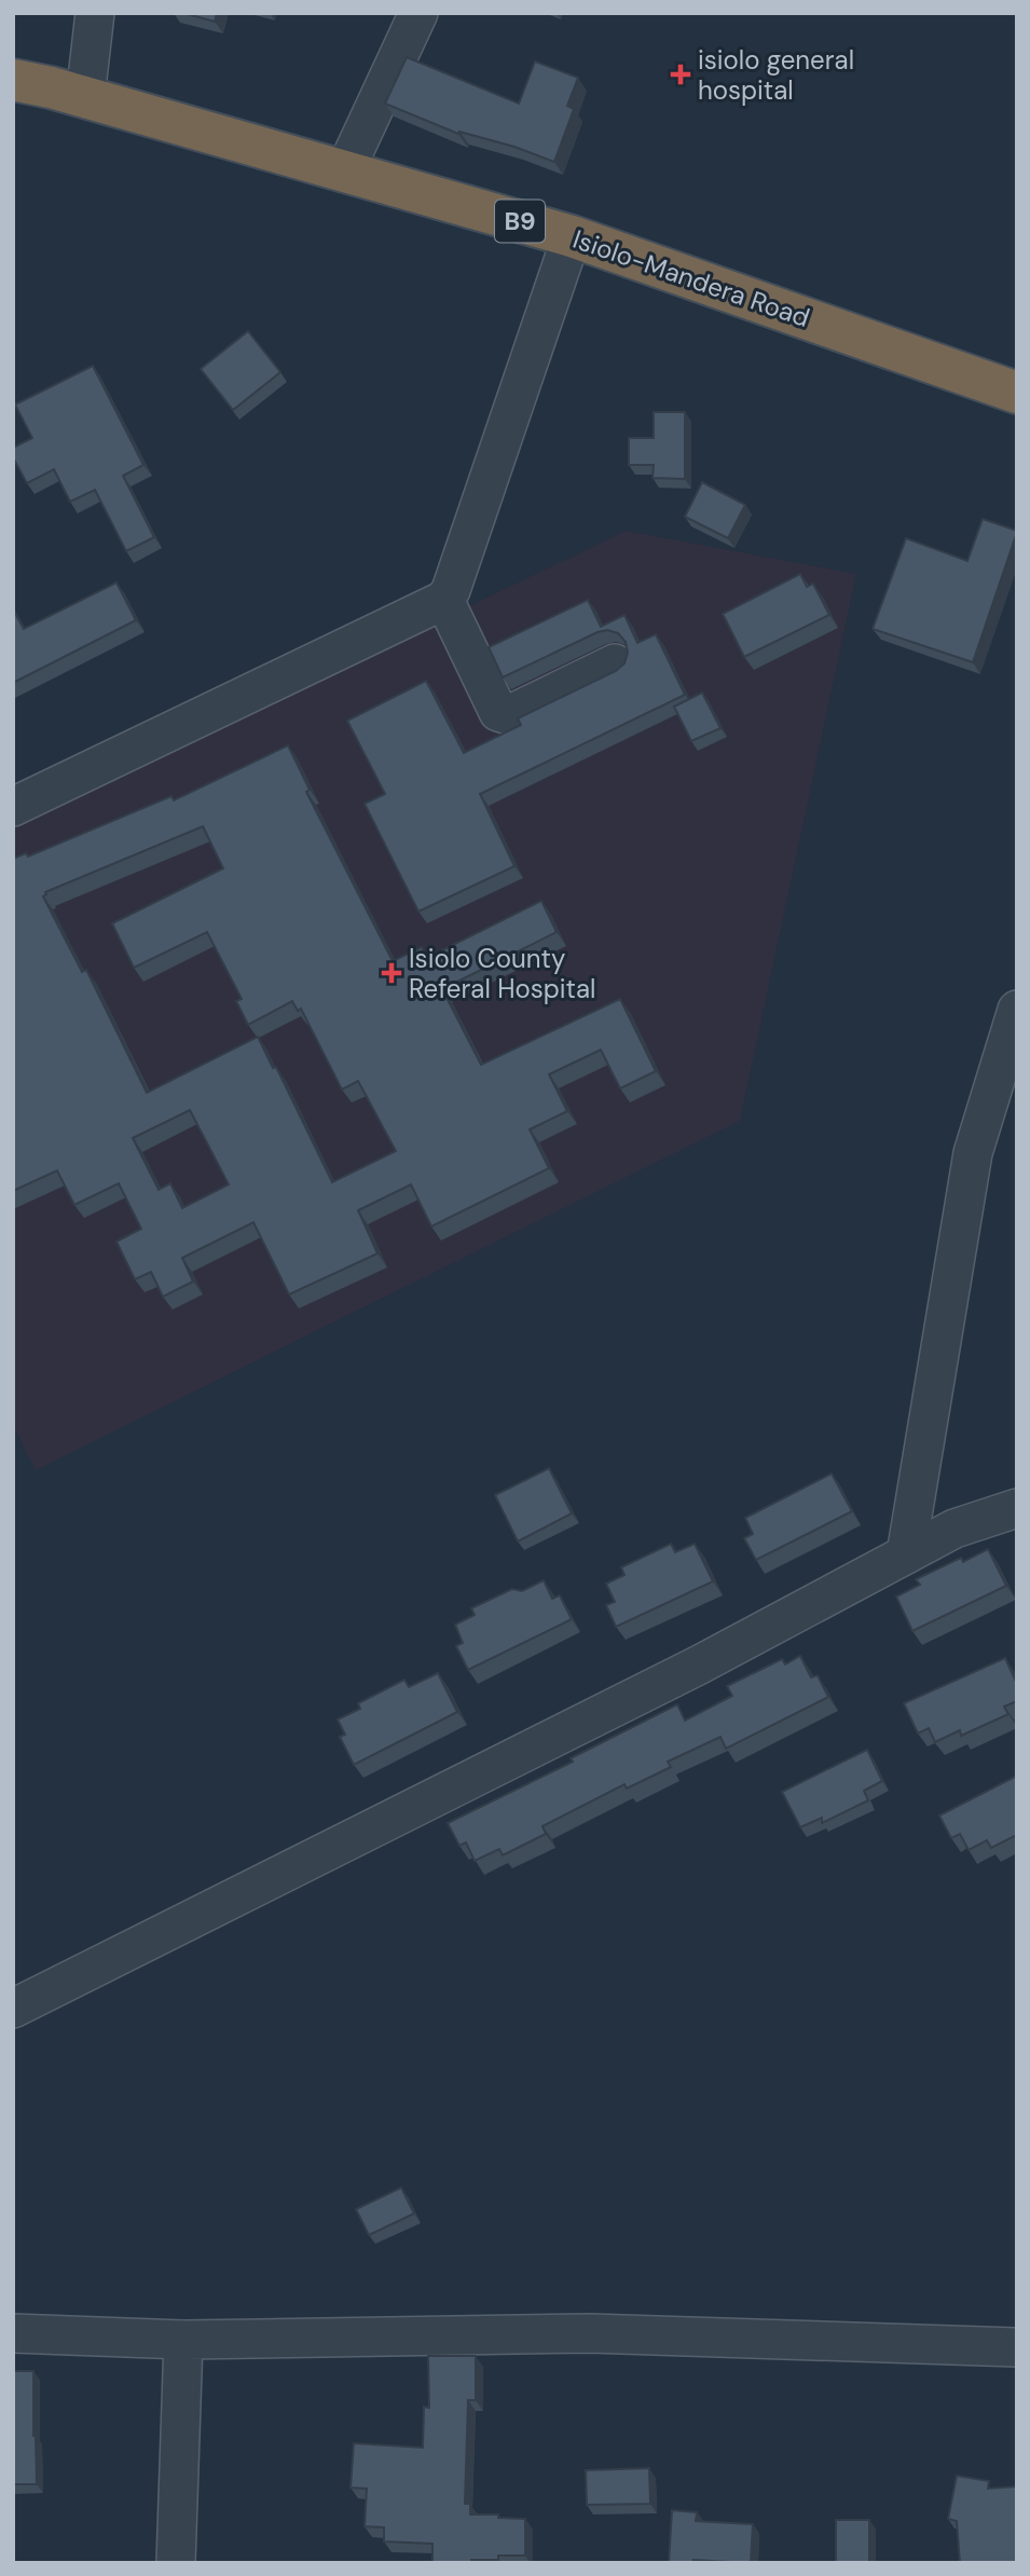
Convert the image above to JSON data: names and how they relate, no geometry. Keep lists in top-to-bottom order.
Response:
{
  "streets": {
    "highway": ["B9", "Isiolo-Mandera Road"]
  },
  "places": {
    "health": ["isiolo general hospital", "Isiolo County Referal Hospital"]
  }
}
